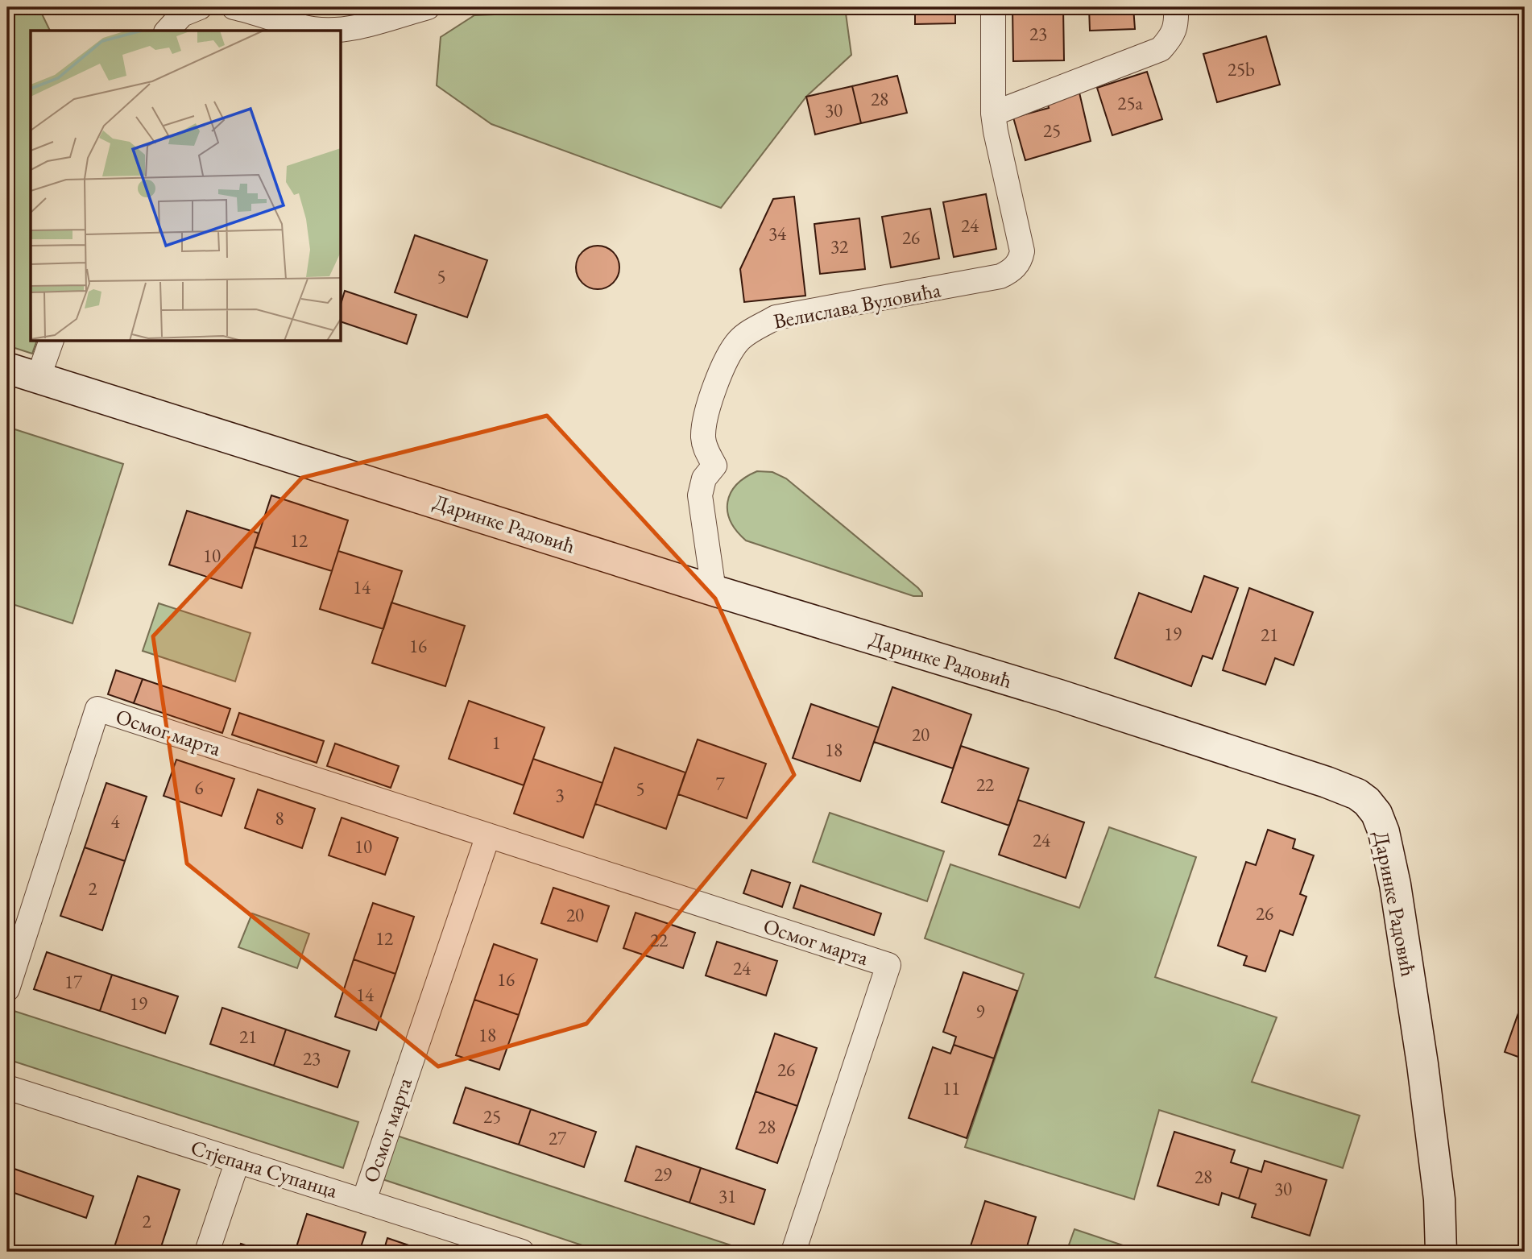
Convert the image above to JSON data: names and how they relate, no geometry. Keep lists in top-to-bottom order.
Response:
{
  "streets": {
    "street": [
      "Велислава Вуловића",
      "Даринке Радовић",
      "Осмог марта",
      "Стјепана Супанца"
    ]
  },
  "crossings": [
    ["Велислава Вуловића", "Даринке Радовић"],
    ["Осмог марта", "Стјепана Супанца"]
  ],
  "house_numbers": [
    "23",
    "25b",
    "28",
    "25a",
    "30",
    "25",
    "24",
    "34",
    "26",
    "32",
    "5",
    "12",
    "10",
    "14",
    "19",
    "21",
    "16",
    "20",
    "1",
    "18",
    "7",
    "22",
    "6",
    "5",
    "3",
    "8",
    "4",
    "24",
    "10",
    "2",
    "26",
    "20",
    "12",
    "22",
    "24",
    "16",
    "17",
    "14",
    "19",
    "9",
    "18",
    "21",
    "23",
    "26",
    "11",
    "25",
    "28",
    "27",
    "29",
    "28",
    "30",
    "31",
    "2"
  ]
}
